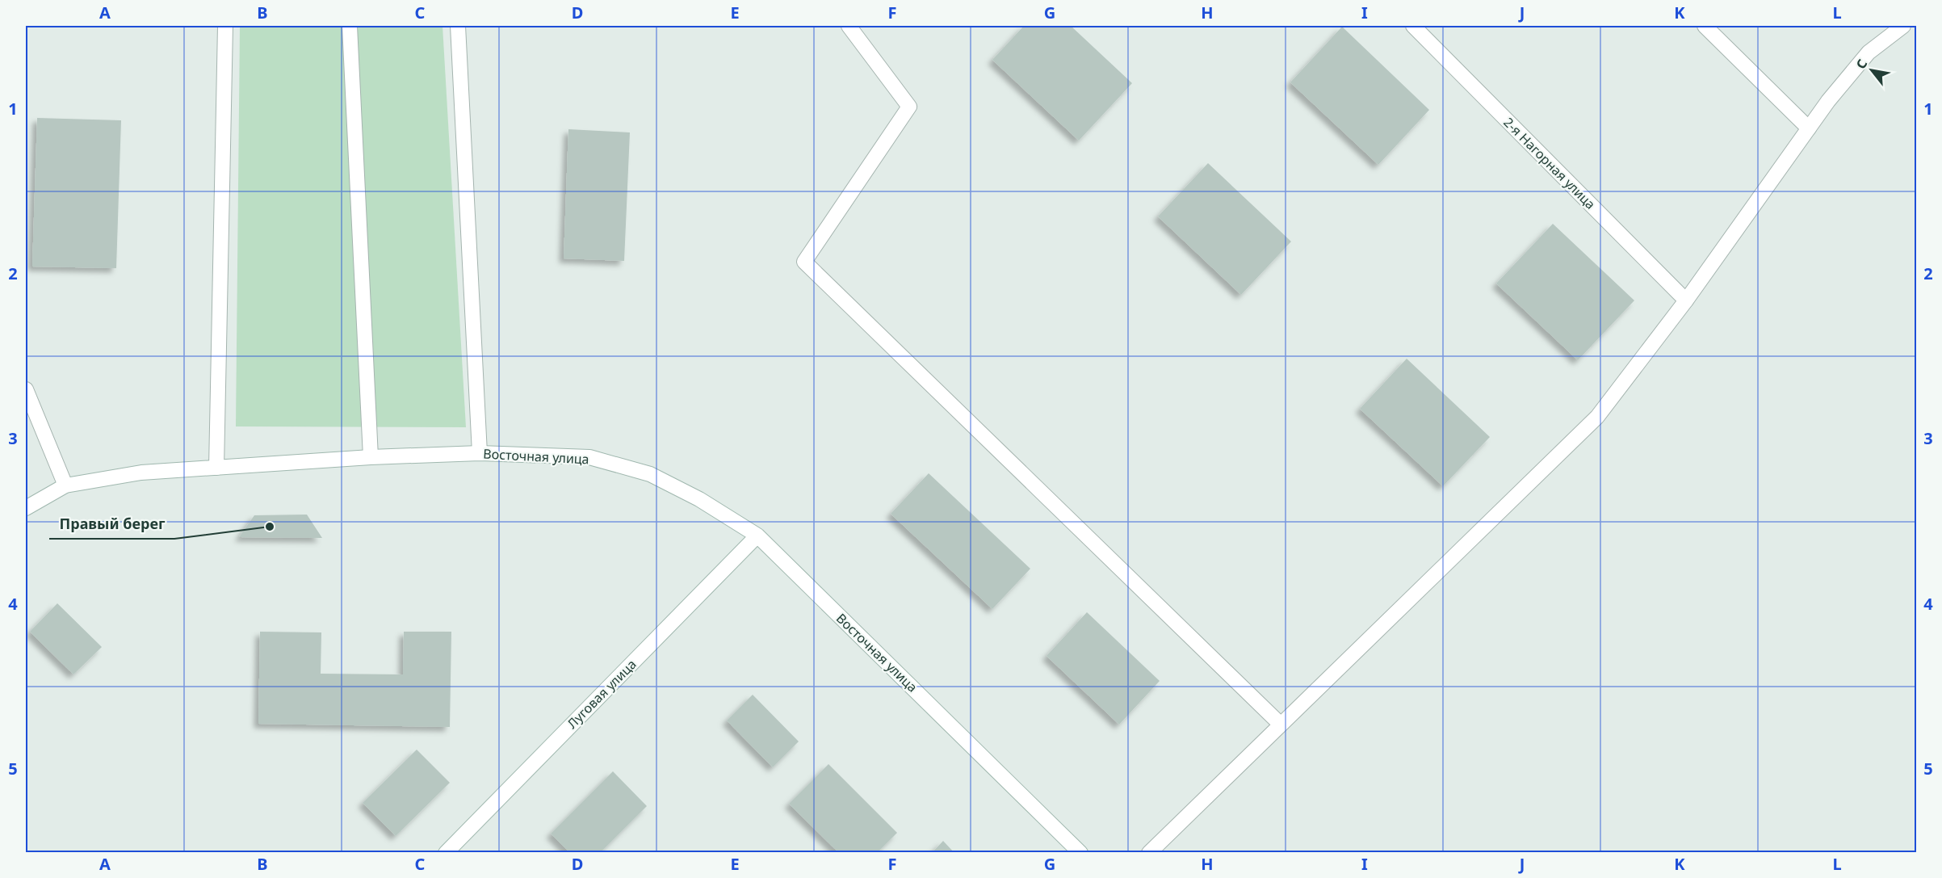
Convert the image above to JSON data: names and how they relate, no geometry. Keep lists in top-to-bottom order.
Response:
{
  "streets": {
    "main road": ["2-я Нагорная улица", "Восточная улица", "Луговая улица"]
  },
  "crossings": [
    ["Восточная улица", "Луговая улица"]
  ],
  "places": ["Правый берег"],
  "north": "top left",
  "grid": {
    "columns": [
      "A",
      "B",
      "C",
      "D",
      "E",
      "F",
      "G",
      "H",
      "I",
      "J",
      "K",
      "L"
    ],
    "rows": [
      "1",
      "2",
      "3",
      "4",
      "5"
    ]
  }
}
